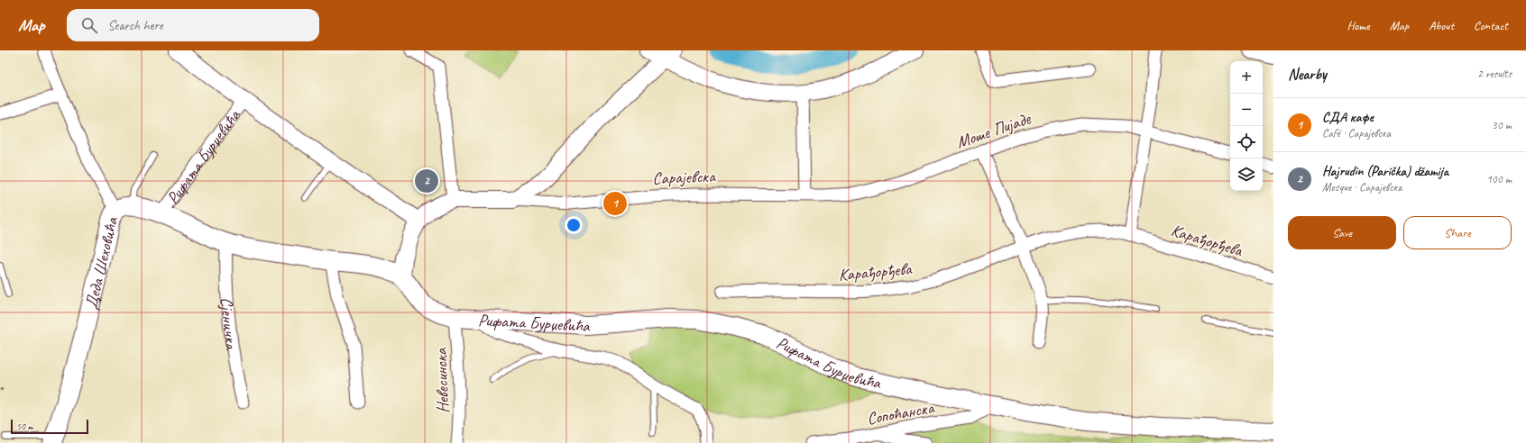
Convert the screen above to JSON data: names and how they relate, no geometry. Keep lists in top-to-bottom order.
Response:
{
  "streets": {
    "main road": ["Рифата Бурџевића", "Деда Шеховића"],
    "street": [
      "Моше Пијаде",
      "Сарајевска",
      "Карађорђева",
      "Сјеничка",
      "Невесинска",
      "Сопоћанска"
    ]
  },
  "crossings": [
    ["Моше Пијаде", "Сарајевска"],
    ["Рифата Бурџевића", "Сарајевска"],
    ["Рифата Бурџевића", "Невесинска"],
    ["Рифата Бурџевића", "Сопоћанска"]
  ],
  "scale_bar": "50 m",
  "page": {
    "header": "Map",
    "search": "Search here",
    "nav": [
      "Home",
      "Map",
      "About",
      "Contact"
    ],
    "heading": ["Nearby", "2 results"],
    "map_buttons": ["+", "−"],
    "list": [
      {
        "mark": "1",
        "name": "СДА кафе",
        "note": "Café · Сарајевска",
        "value": "30 m"
      },
      {
        "mark": "2",
        "name": "Hajrudin (Parička) džamija",
        "note": "Mosque · Сарајевска",
        "value": "100 m"
      }
    ],
    "pins": ["2", "1"],
    "buttons": ["Save", "Share"],
    "scale": "50 m"
  }
}
